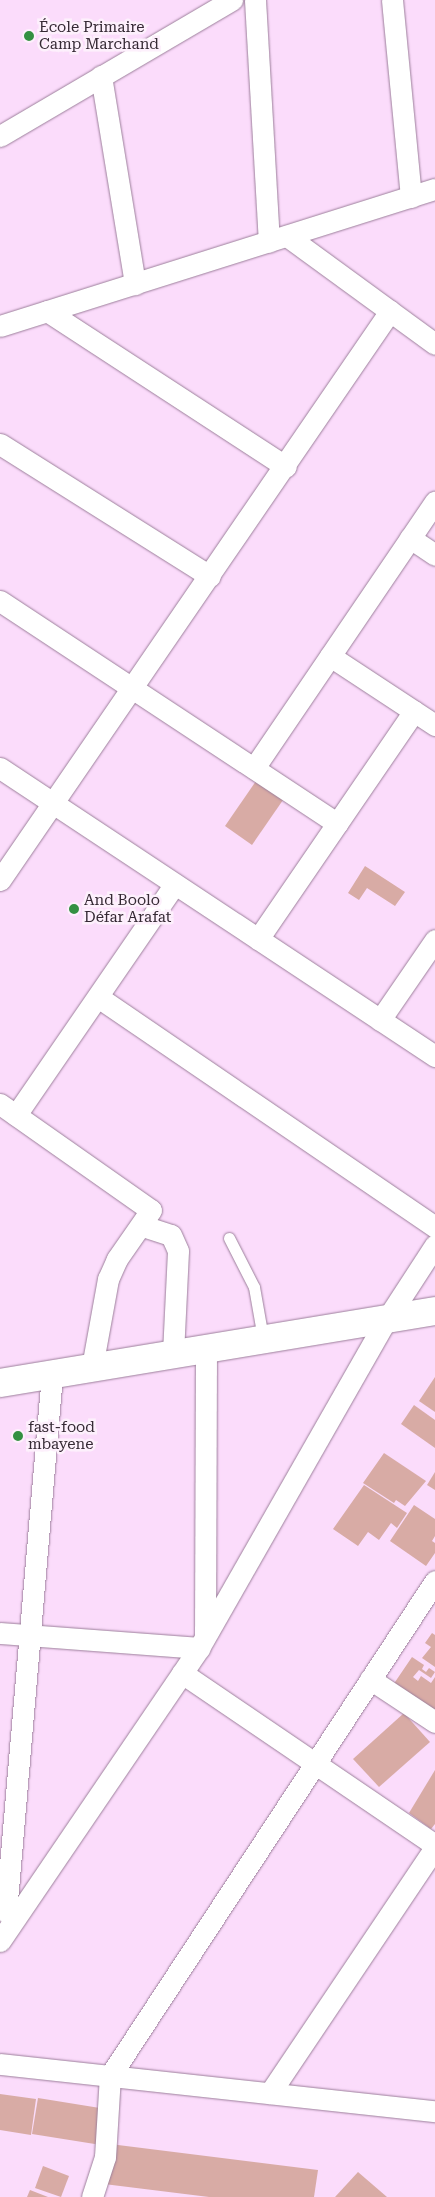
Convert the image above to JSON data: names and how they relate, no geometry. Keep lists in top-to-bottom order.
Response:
{
  "places": ["École Primaire Camp Marchand", "And Boolo Défar Arafat", "fast-food mbayene"]
}
